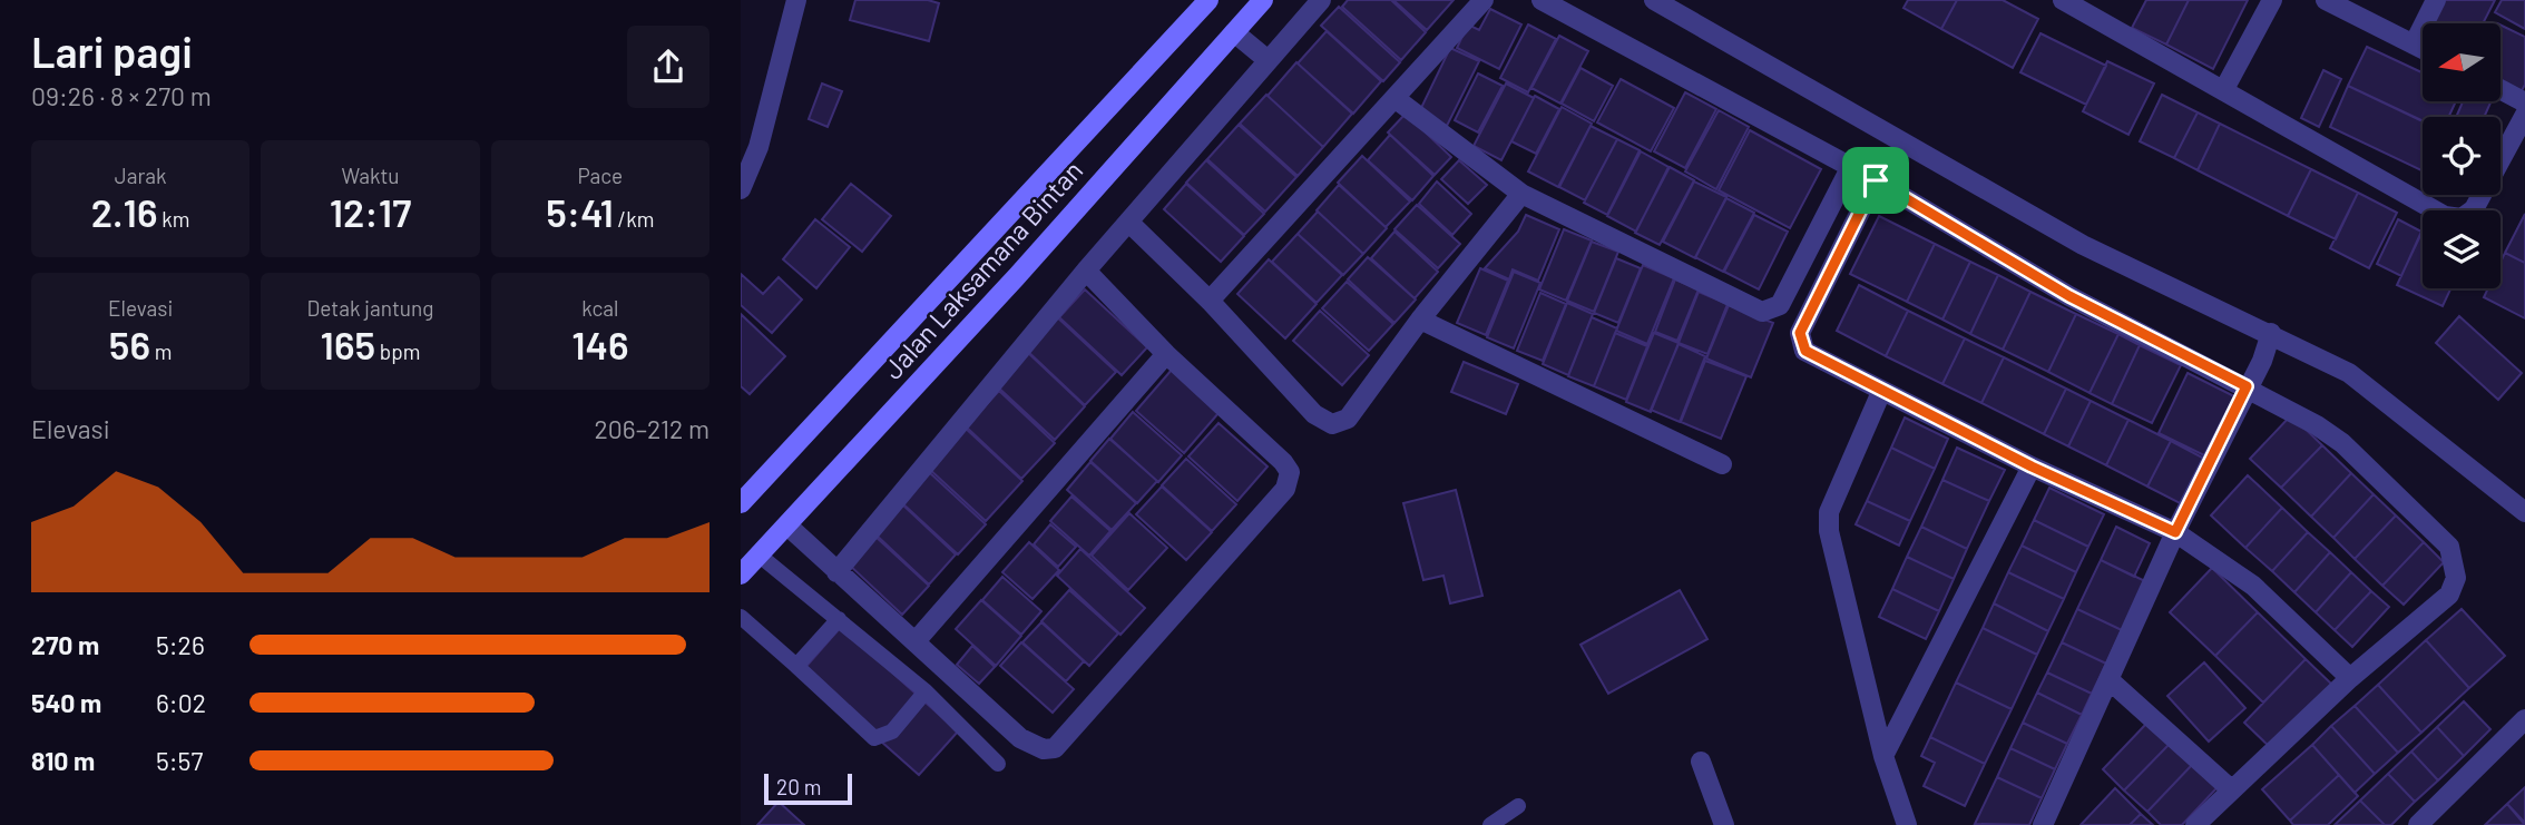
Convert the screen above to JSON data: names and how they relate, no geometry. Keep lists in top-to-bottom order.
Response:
{
  "streets": {
    "main road": ["Jalan Laksamana Bintan"]
  },
  "scale_bar": "20 m",
  "north": "left",
  "page": {
    "heading": ["Lari pagi", "09:26 · 8 × 270 m"],
    "stats": [
      ["Jarak", "2.16 km"],
      ["Waktu", "12:17"],
      ["Pace", "5:41 /km"],
      ["Elevasi", "56 m"],
      ["Detak jantung", "165 bpm"],
      ["kcal", "146"]
    ],
    "chart": ["Elevasi", "206–212 m"],
    "list": [
      {
        "name": "270 m",
        "note": "5:26"
      },
      {
        "name": "540 m",
        "note": "6:02"
      },
      {
        "name": "810 m",
        "note": "5:57"
      }
    ],
    "scale": "20 m"
  }
}
